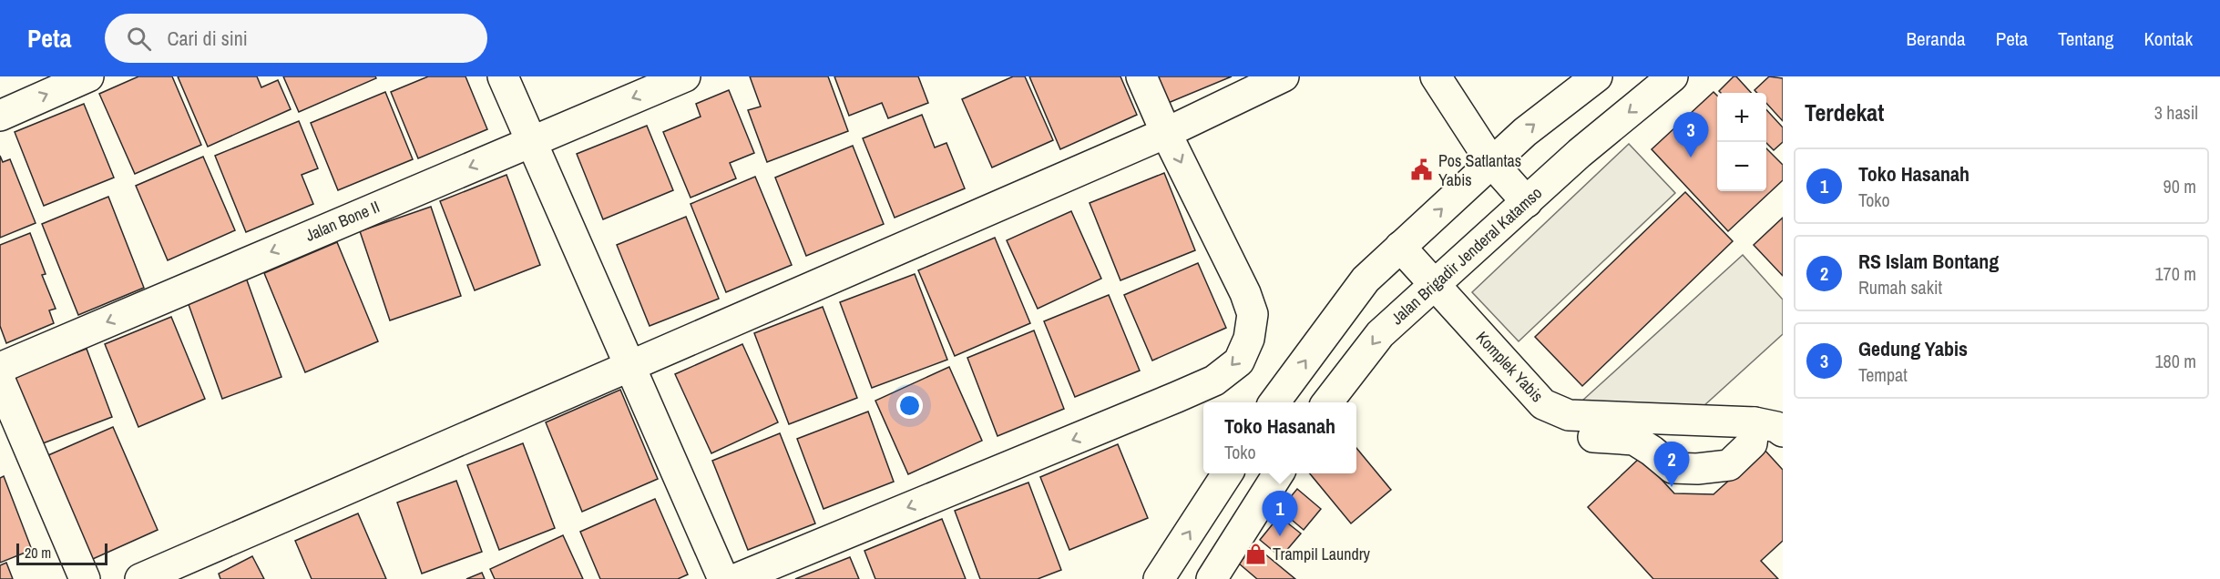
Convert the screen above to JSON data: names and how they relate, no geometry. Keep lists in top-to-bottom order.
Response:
{
  "streets": {
    "street": ["Jalan Bone II", "Jalan Brigadir Jenderal Katamso", "Komplek Yabis"]
  },
  "crossings": [
    ["Jalan Brigadir Jenderal Katamso", "Komplek Yabis"]
  ],
  "places": {
    "public building": ["Pos Satlantas Yabis"],
    "shop": ["Trampil Laundry"]
  },
  "scale_bar": "20 m",
  "page": {
    "header": "Peta",
    "search": "Cari di sini",
    "nav": [
      "Beranda",
      "Peta",
      "Tentang",
      "Kontak"
    ],
    "heading": ["Terdekat", "3 hasil"],
    "map_buttons": ["+", "−"],
    "pins": ["3", "2", "1"],
    "list": [
      {
        "mark": "1",
        "name": "Toko Hasanah",
        "note": "Toko",
        "value": "90 m"
      },
      {
        "mark": "2",
        "name": "RS Islam Bontang",
        "note": "Rumah sakit",
        "value": "170 m"
      },
      {
        "mark": "3",
        "name": "Gedung Yabis",
        "note": "Tempat",
        "value": "180 m"
      }
    ],
    "popup": ["Toko Hasanah", "Toko"],
    "scale": "20 m"
  }
}
